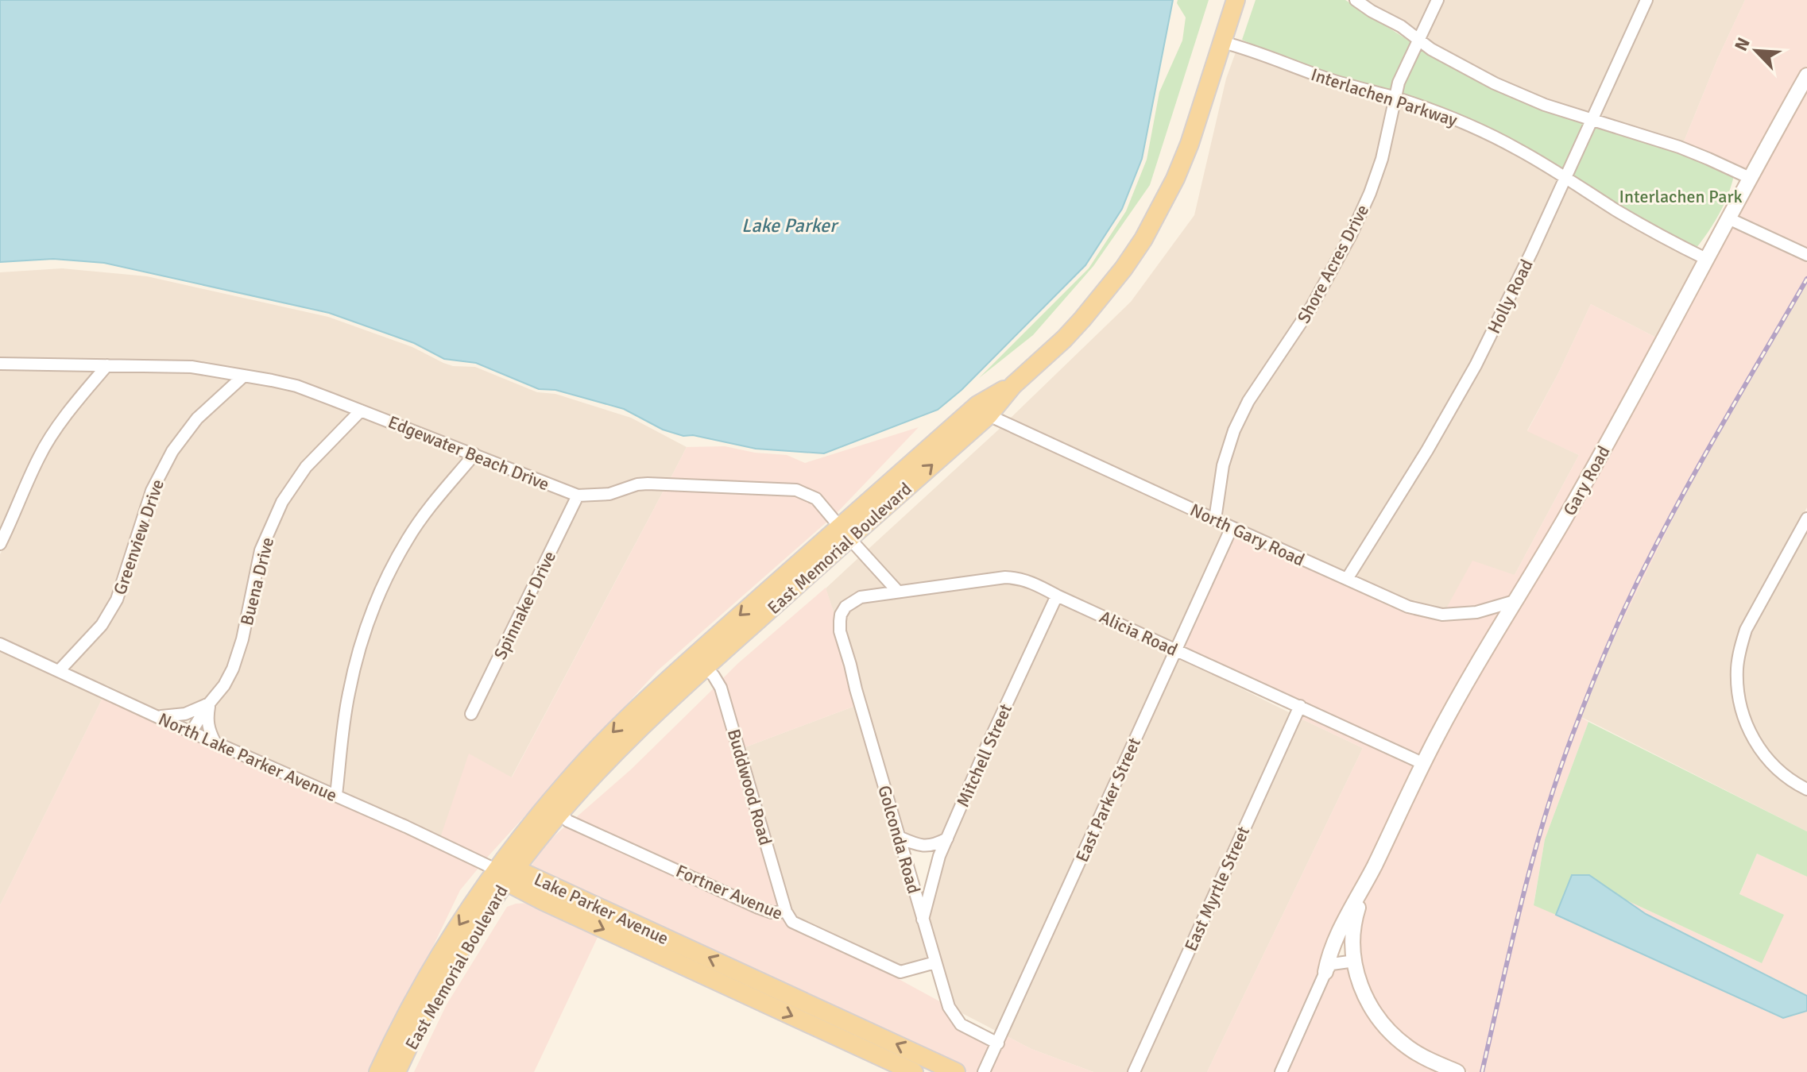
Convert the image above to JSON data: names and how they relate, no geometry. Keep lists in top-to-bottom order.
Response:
{
  "streets": {
    "main road": ["Gary Road", "East Memorial Boulevard", "Lake Parker Avenue"],
    "street": [
      "Interlachen Parkway",
      "Shore Acres Drive",
      "Holly Road",
      "Edgewater Beach Drive",
      "North Gary Road",
      "Greenview Drive",
      "Buena Drive",
      "Spinnaker Drive",
      "Alicia Road",
      "Mitchell Street",
      "North Lake Parker Avenue",
      "Buddwood Road",
      "East Parker Street",
      "Golconda Road",
      "East Myrtle Street",
      "Fortner Avenue"
    ]
  },
  "crossings": [
    ["Interlachen Parkway", "Shore Acres Drive"],
    ["Interlachen Parkway", "Holly Road"],
    ["Interlachen Parkway", "Gary Road"],
    ["Interlachen Parkway", "East Memorial Boulevard"],
    ["Shore Acres Drive", "North Gary Road"],
    ["Holly Road", "North Gary Road"],
    ["Edgewater Beach Drive", "Greenview Drive"],
    ["Edgewater Beach Drive", "East Memorial Boulevard"],
    ["Edgewater Beach Drive", "Buena Drive"],
    ["Edgewater Beach Drive", "Spinnaker Drive"],
    ["Edgewater Beach Drive", "Alicia Road"],
    ["Gary Road", "North Gary Road"],
    ["Gary Road", "Alicia Road"],
    ["North Gary Road", "East Memorial Boulevard"],
    ["North Gary Road", "East Parker Street"],
    ["Greenview Drive", "North Lake Parker Avenue"],
    ["East Memorial Boulevard", "North Lake Parker Avenue"],
    ["East Memorial Boulevard", "Buddwood Road"],
    ["East Memorial Boulevard", "Fortner Avenue"],
    ["East Memorial Boulevard", "Lake Parker Avenue"],
    ["Buena Drive", "North Lake Parker Avenue"],
    ["Alicia Road", "Mitchell Street"],
    ["Alicia Road", "East Parker Street"],
    ["Alicia Road", "Golconda Road"],
    ["Alicia Road", "East Myrtle Street"],
    ["Mitchell Street", "Golconda Road"],
    ["North Lake Parker Avenue", "Lake Parker Avenue"],
    ["Buddwood Road", "Fortner Avenue"],
    ["East Parker Street", "Golconda Road"],
    ["Golconda Road", "Fortner Avenue"]
  ],
  "water": ["Lake Parker"],
  "parks": ["Interlachen Park"],
  "north": "top left"
}
